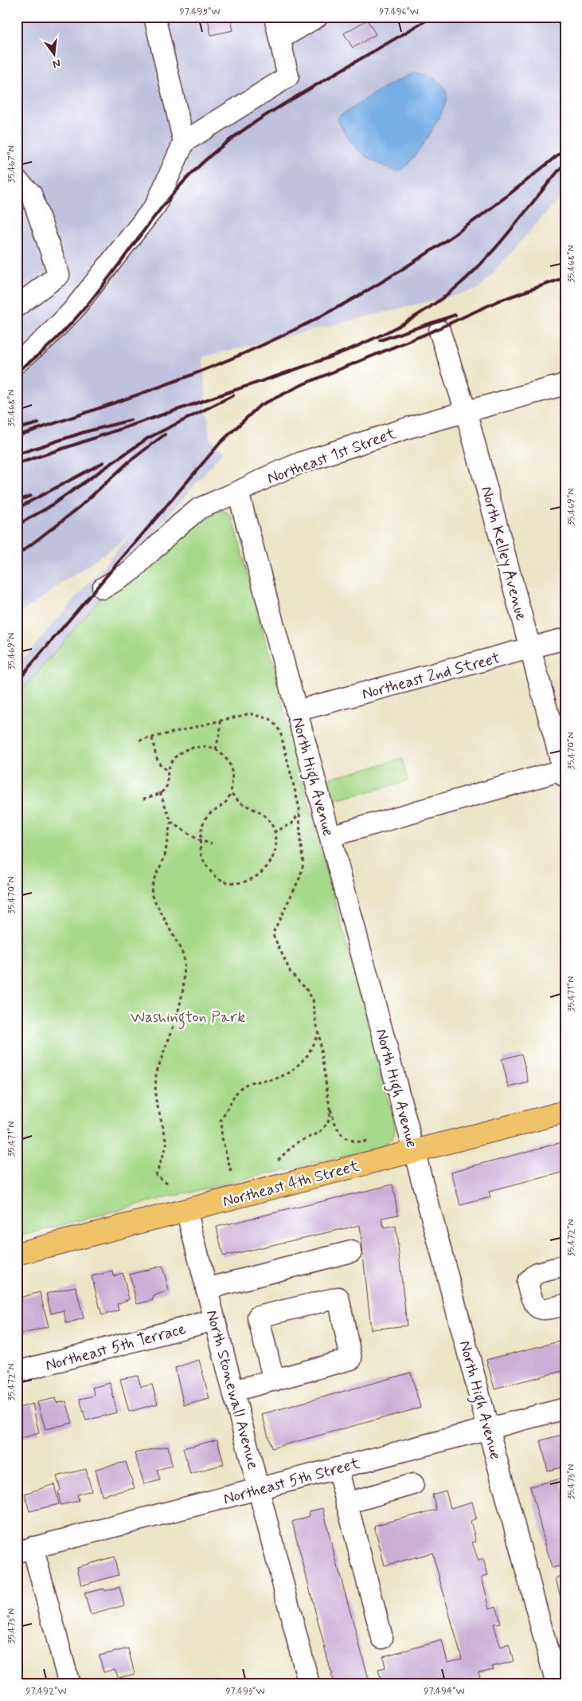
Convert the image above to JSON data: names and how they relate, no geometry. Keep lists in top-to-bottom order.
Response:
{
  "streets": {
    "main road": ["Northeast 4th Street"],
    "street": [
      "Northeast 1st Street",
      "North Kelley Avenue",
      "Northeast 2nd Street",
      "North High Avenue",
      "Northeast 5th Terrace",
      "North Stonewall Avenue",
      "Northeast 5th Street"
    ]
  },
  "crossings": [
    ["Northeast 1st Street", "North Kelley Avenue"],
    ["Northeast 1st Street", "North High Avenue"],
    ["North Kelley Avenue", "Northeast 2nd Street"],
    ["Northeast 2nd Street", "North High Avenue"],
    ["North High Avenue", "Northeast 4th Street"],
    ["North High Avenue", "Northeast 5th Street"],
    ["Northeast 4th Street", "North Stonewall Avenue"],
    ["Northeast 5th Terrace", "North Stonewall Avenue"],
    ["North Stonewall Avenue", "Northeast 5th Street"]
  ],
  "parks": ["Washington Park"],
  "north": "bottom",
  "coordinates": [
    "97.495°W",
    "97.496°W",
    "35.467°N",
    "35.468°N",
    "35.469°N",
    "35.470°N",
    "35.471°N",
    "35.472°N",
    "35.473°N",
    "97.492°W",
    "97.493°W",
    "97.494°W"
  ]
}
